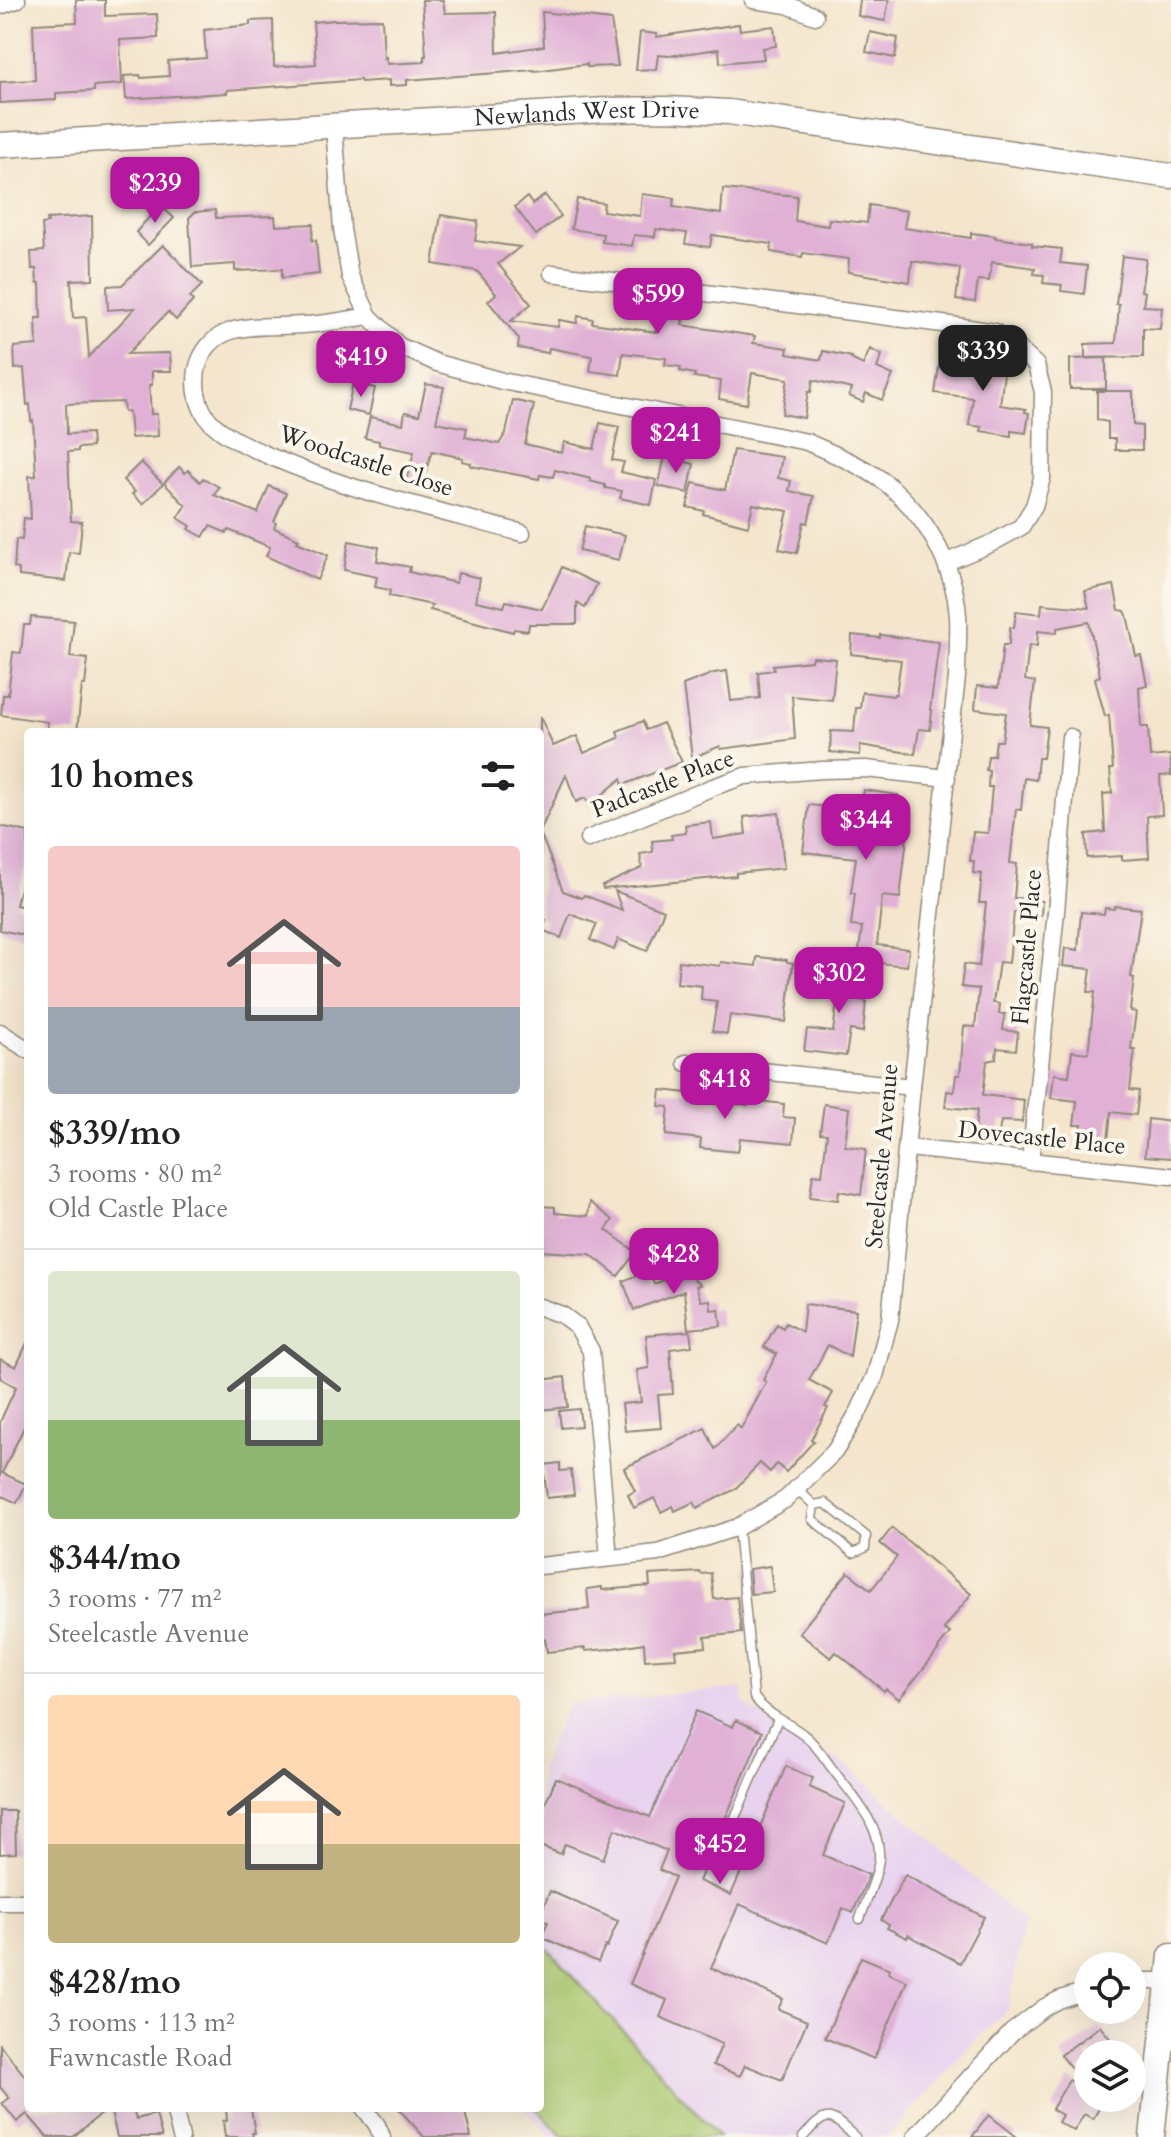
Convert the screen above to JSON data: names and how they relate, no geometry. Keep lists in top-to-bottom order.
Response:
{
  "streets": {
    "street": [
      "Newlands West Drive",
      "Woodcastle Close",
      "Padcastle Place",
      "Flagcastle Place",
      "Dovecastle Place",
      "Steelcastle Avenue"
    ]
  },
  "crossings": [
    ["Newlands West Drive", "Steelcastle Avenue"],
    ["Woodcastle Close", "Steelcastle Avenue"],
    ["Padcastle Place", "Steelcastle Avenue"],
    ["Flagcastle Place", "Dovecastle Place"],
    ["Dovecastle Place", "Steelcastle Avenue"]
  ],
  "page": {
    "price": [
      "$239",
      "$599",
      "$339",
      "$419",
      "$241",
      "$344",
      "$302",
      "$418",
      "$428",
      "$452"
    ],
    "heading": "10 homes",
    "list": [
      {
        "name": "$339/mo",
        "note": "3 rooms · 80 m² · Old Castle Place"
      },
      {
        "name": "$344/mo",
        "note": "3 rooms · 77 m² · Steelcastle Avenue"
      },
      {
        "name": "$428/mo",
        "note": "3 rooms · 113 m² · Fawncastle Road"
      }
    ]
  }
}
